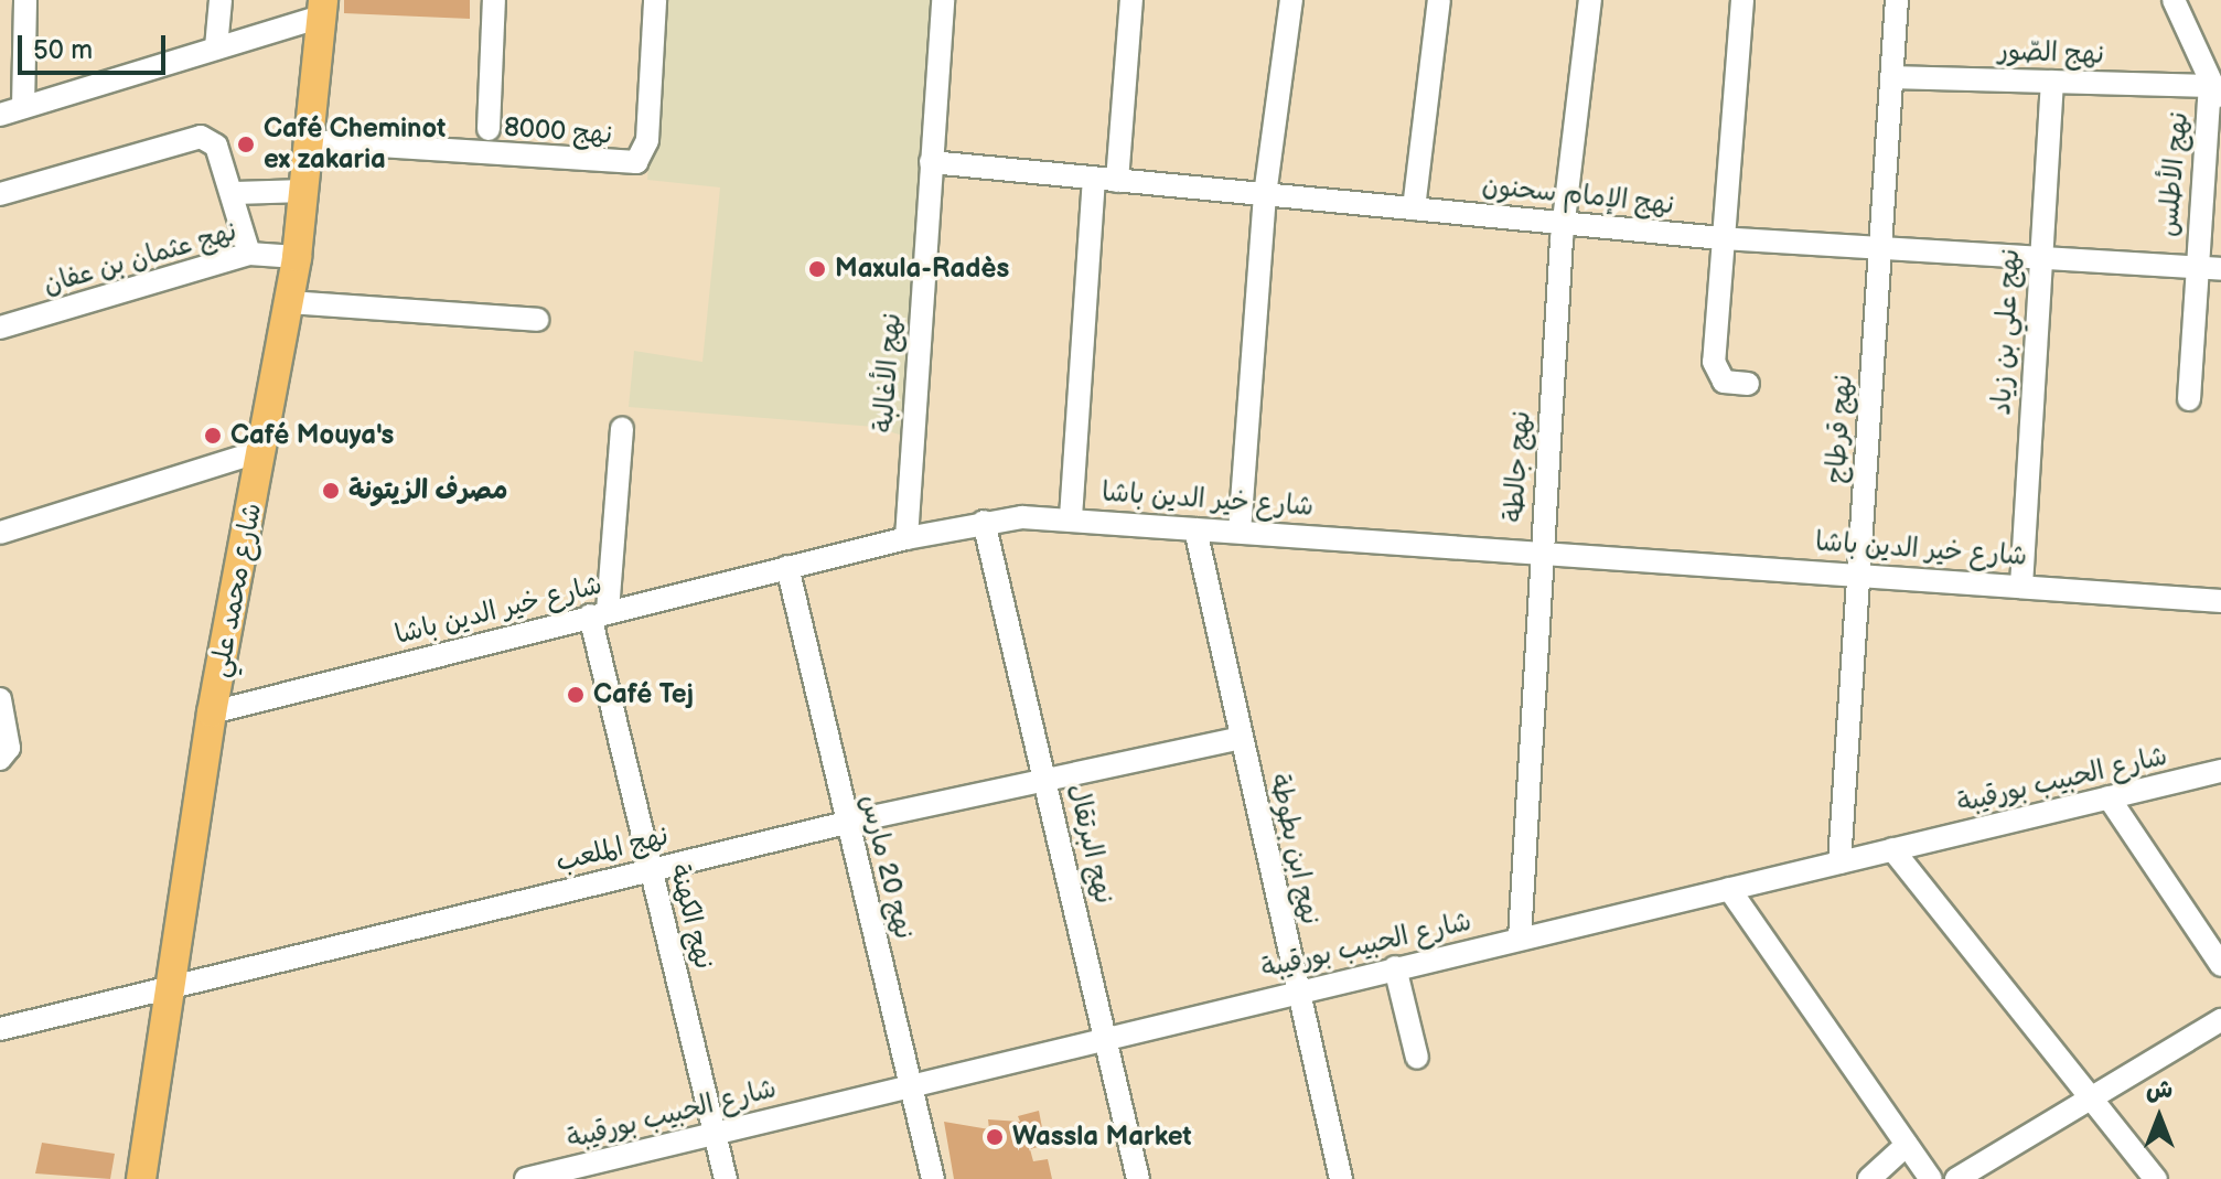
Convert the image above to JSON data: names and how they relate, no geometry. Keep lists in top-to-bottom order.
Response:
{
  "streets": {
    "main road": ["شارع محمد علي"],
    "street": [
      "نهج الصّور",
      "نهج 8000",
      "نهج الأطلس",
      "نهج الإمام سحنون",
      "نهج عثمان بن عفان",
      "نهج علي بن زياد",
      "نهج الأغالبة",
      "نهج قرطاج",
      "نهج جالطة",
      "شارع خير الدين باشا",
      "شارع الحبيب بورقيبة",
      "نهج البرتقال",
      "نهج الملعب",
      "نهج ابن بطوطة",
      "نهج 20 مارس",
      "نهج الكهنة"
    ]
  },
  "crossings": [
    ["نهج الصّور", "نهج الأطلس"],
    ["نهج الصّور", "نهج علي بن زياد"],
    ["نهج الصّور", "نهج قرطاج"],
    ["نهج 8000", "شارع محمد علي"],
    ["نهج الأطلس", "نهج الإمام سحنون"],
    ["نهج الإمام سحنون", "نهج علي بن زياد"],
    ["نهج الإمام سحنون", "نهج الأغالبة"],
    ["نهج الإمام سحنون", "نهج قرطاج"],
    ["نهج الإمام سحنون", "نهج جالطة"],
    ["نهج عثمان بن عفان", "شارع محمد علي"],
    ["نهج علي بن زياد", "شارع خير الدين باشا"],
    ["نهج الأغالبة", "شارع خير الدين باشا"],
    ["نهج قرطاج", "شارع خير الدين باشا"],
    ["نهج قرطاج", "شارع الحبيب بورقيبة"],
    ["نهج جالطة", "شارع خير الدين باشا"],
    ["نهج جالطة", "شارع الحبيب بورقيبة"],
    ["شارع خير الدين باشا", "شارع محمد علي"],
    ["شارع خير الدين باشا", "نهج البرتقال"],
    ["شارع خير الدين باشا", "نهج ابن بطوطة"],
    ["شارع خير الدين باشا", "نهج 20 مارس"],
    ["شارع خير الدين باشا", "نهج الكهنة"],
    ["شارع محمد علي", "نهج الملعب"],
    ["شارع الحبيب بورقيبة", "نهج البرتقال"],
    ["شارع الحبيب بورقيبة", "نهج ابن بطوطة"],
    ["شارع الحبيب بورقيبة", "نهج 20 مارس"],
    ["شارع الحبيب بورقيبة", "نهج الكهنة"],
    ["نهج البرتقال", "نهج الملعب"],
    ["نهج الملعب", "نهج ابن بطوطة"],
    ["نهج الملعب", "نهج 20 مارس"],
    ["نهج الملعب", "نهج الكهنة"]
  ],
  "places": [
    "Café Cheminot ex zakaria",
    "Maxula-Radès",
    "Café Mouya's",
    "مصرف الزيتونة",
    "Café Tej",
    "Wassla Market"
  ],
  "scale_bar": "50 m",
  "north": "top"
}
